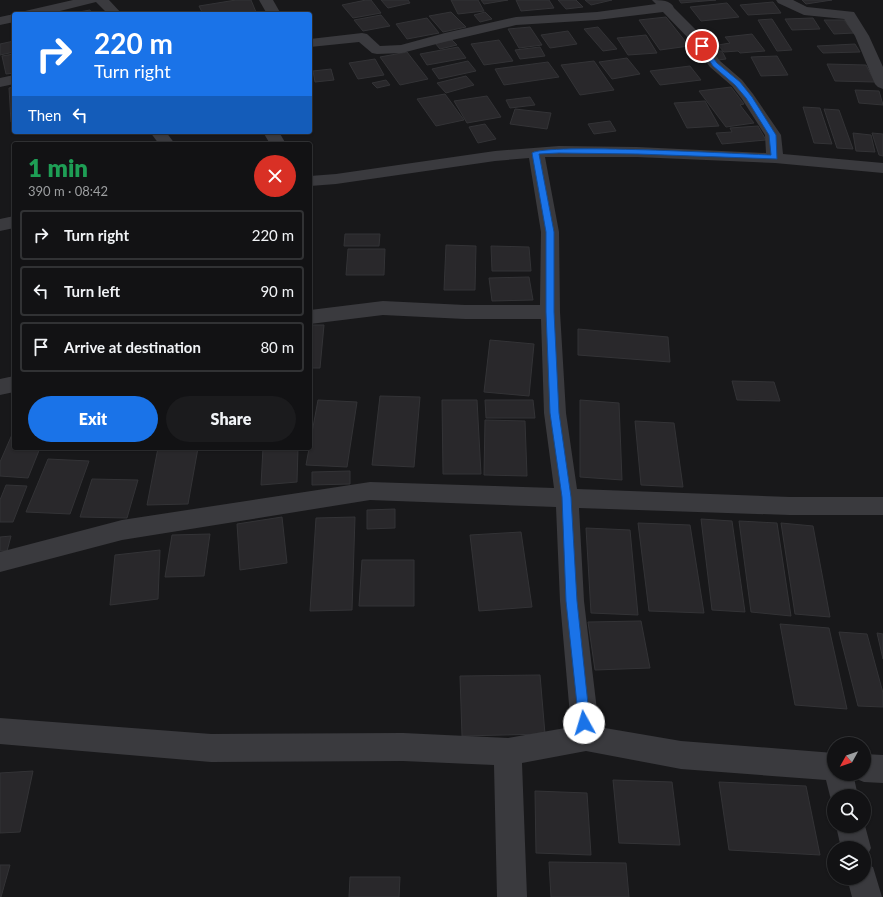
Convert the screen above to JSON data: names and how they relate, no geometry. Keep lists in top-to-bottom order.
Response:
{
  "north": "bottom left",
  "page": {
    "turn": ["220 m", "Turn right"],
    "then": "Then",
    "heading": ["1 min", "390 m · 08:42"],
    "list": [
      {
        "name": "Turn right",
        "value": "220 m"
      },
      {
        "name": "Turn left",
        "value": "90 m"
      },
      {
        "name": "Arrive at destination",
        "value": "80 m"
      }
    ],
    "buttons": ["Exit", "Share"]
  }
}
